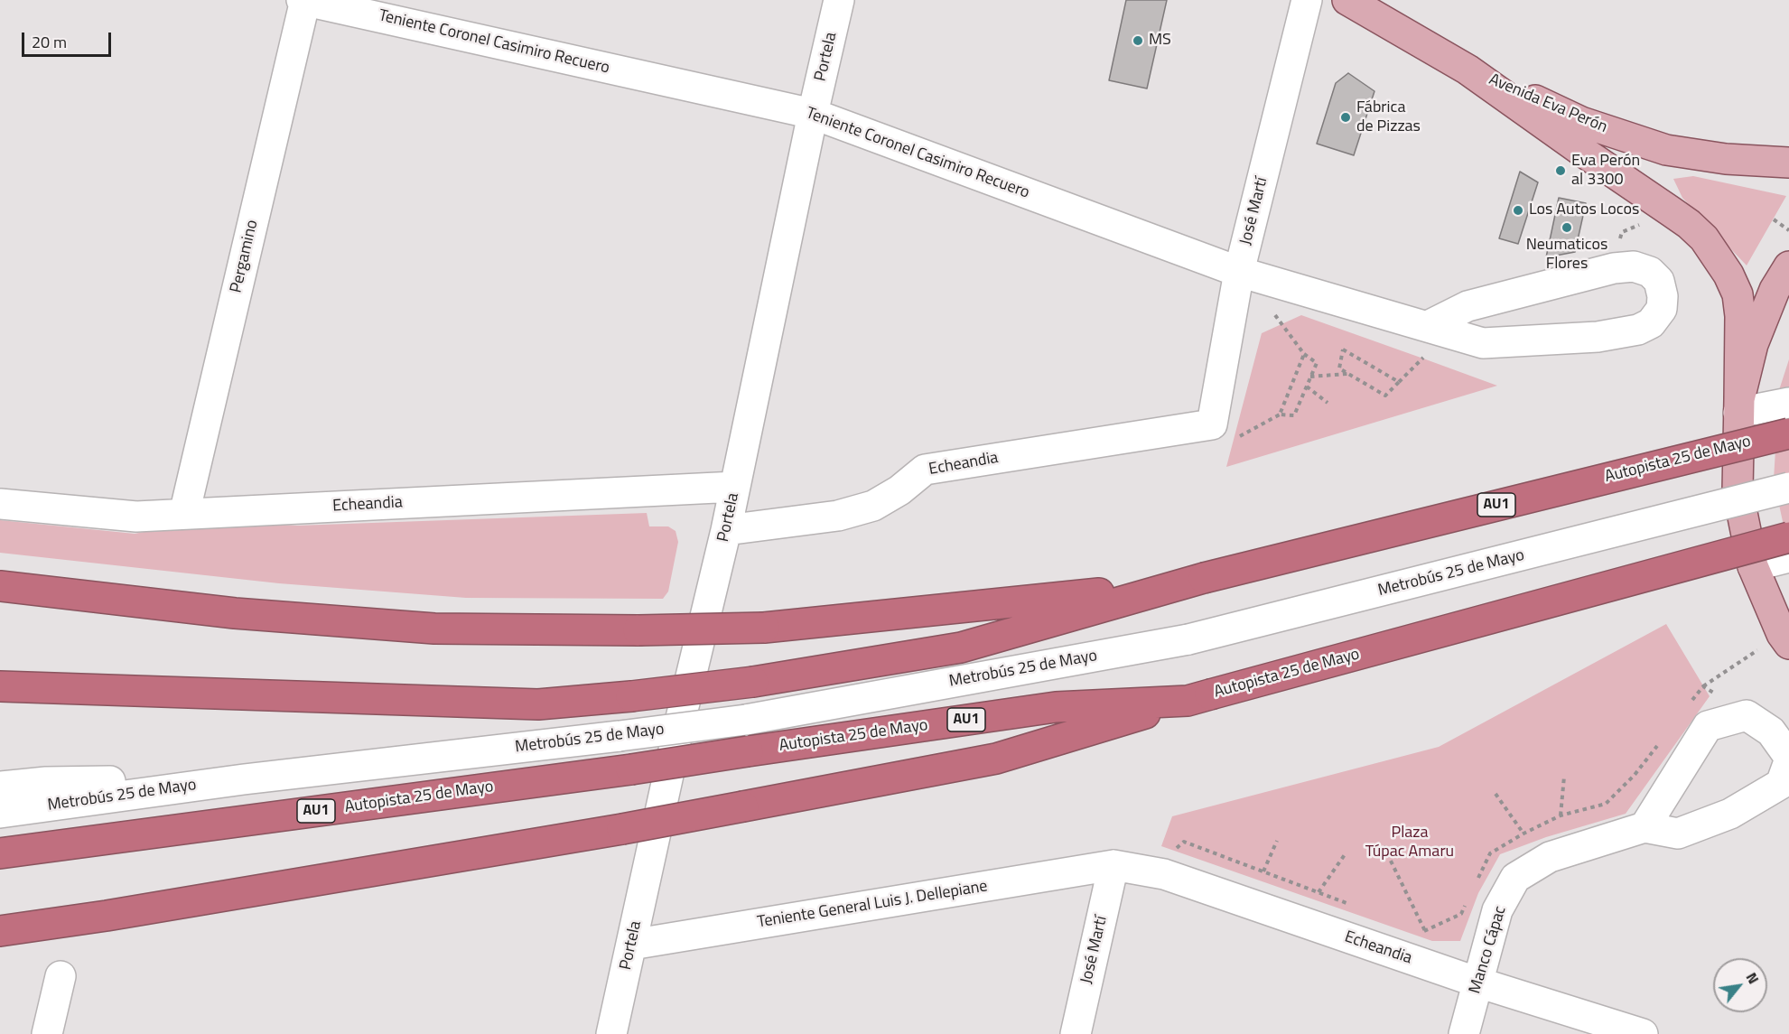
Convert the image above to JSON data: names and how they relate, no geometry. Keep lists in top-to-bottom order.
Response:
{
  "streets": {
    "highway": ["Autopista 25 de Mayo", "AU1"],
    "main road": ["Avenida Eva Perón"],
    "street": [
      "Teniente Coronel Casimiro Recuero",
      "Portela",
      "José Martí",
      "Pergamino",
      "Echeandia",
      "Metrobús 25 de Mayo",
      "Teniente General Luis J. Dellepiane",
      "Manco Cápac"
    ]
  },
  "crossings": [
    ["Teniente Coronel Casimiro Recuero", "Portela"],
    ["Teniente Coronel Casimiro Recuero", "José Martí"],
    ["Teniente Coronel Casimiro Recuero", "Pergamino"],
    ["Portela", "Echeandia"],
    ["Portela", "Teniente General Luis J. Dellepiane"],
    ["José Martí", "Echeandia"],
    ["José Martí", "Teniente General Luis J. Dellepiane"],
    ["Pergamino", "Echeandia"],
    ["Echeandia", "Teniente General Luis J. Dellepiane"],
    ["Echeandia", "Manco Cápac"]
  ],
  "parks": ["Plaza Túpac Amaru"],
  "places": [
    "MS",
    "Fábrica de Pizzas",
    "Eva Perón al 3300",
    "Los Autos Locos",
    "Neumaticos Flores"
  ],
  "scale_bar": "20 m",
  "north": "top right"
}
